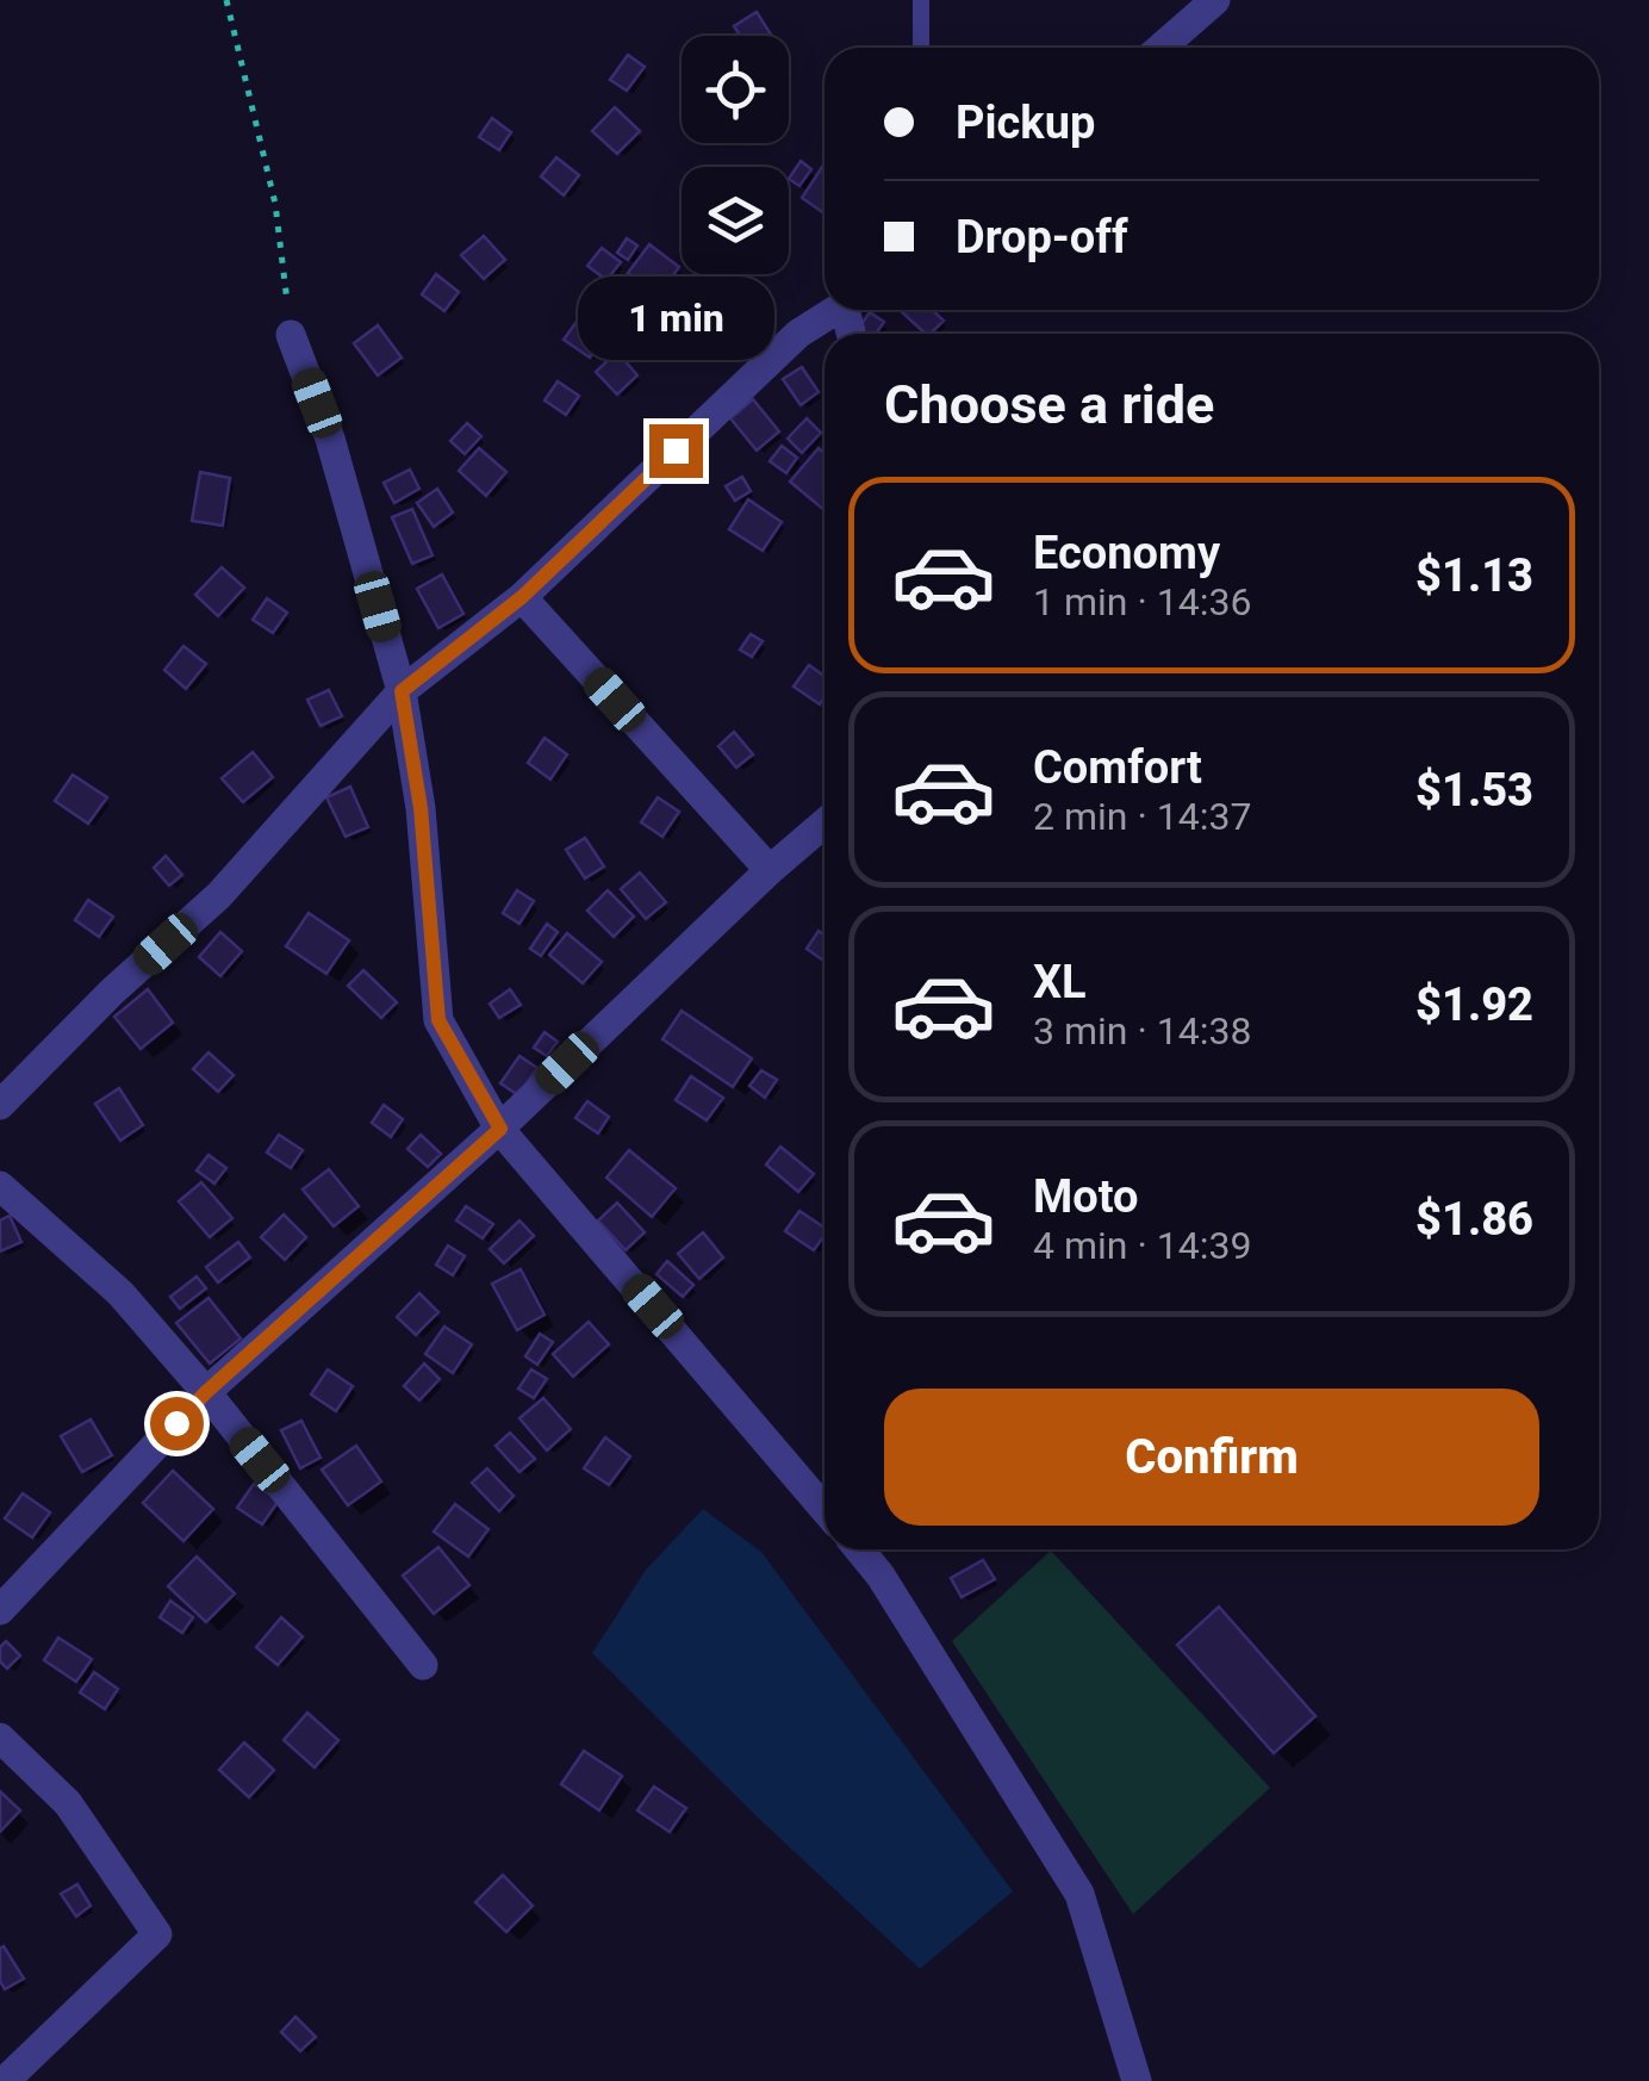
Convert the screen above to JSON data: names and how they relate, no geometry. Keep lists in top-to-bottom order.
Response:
{
  "page": {
    "banner": ["Pickup", "Drop-off"],
    "bubble": "1 min",
    "heading": "Choose a ride",
    "list": [
      {
        "name": "Economy",
        "note": "1 min · 14:36",
        "value": "$1.13"
      },
      {
        "name": "Comfort",
        "note": "2 min · 14:37",
        "value": "$1.53"
      },
      {
        "name": "XL",
        "note": "3 min · 14:38",
        "value": "$1.92"
      },
      {
        "name": "Moto",
        "note": "4 min · 14:39",
        "value": "$1.86"
      }
    ],
    "buttons": "Confirm"
  }
}
